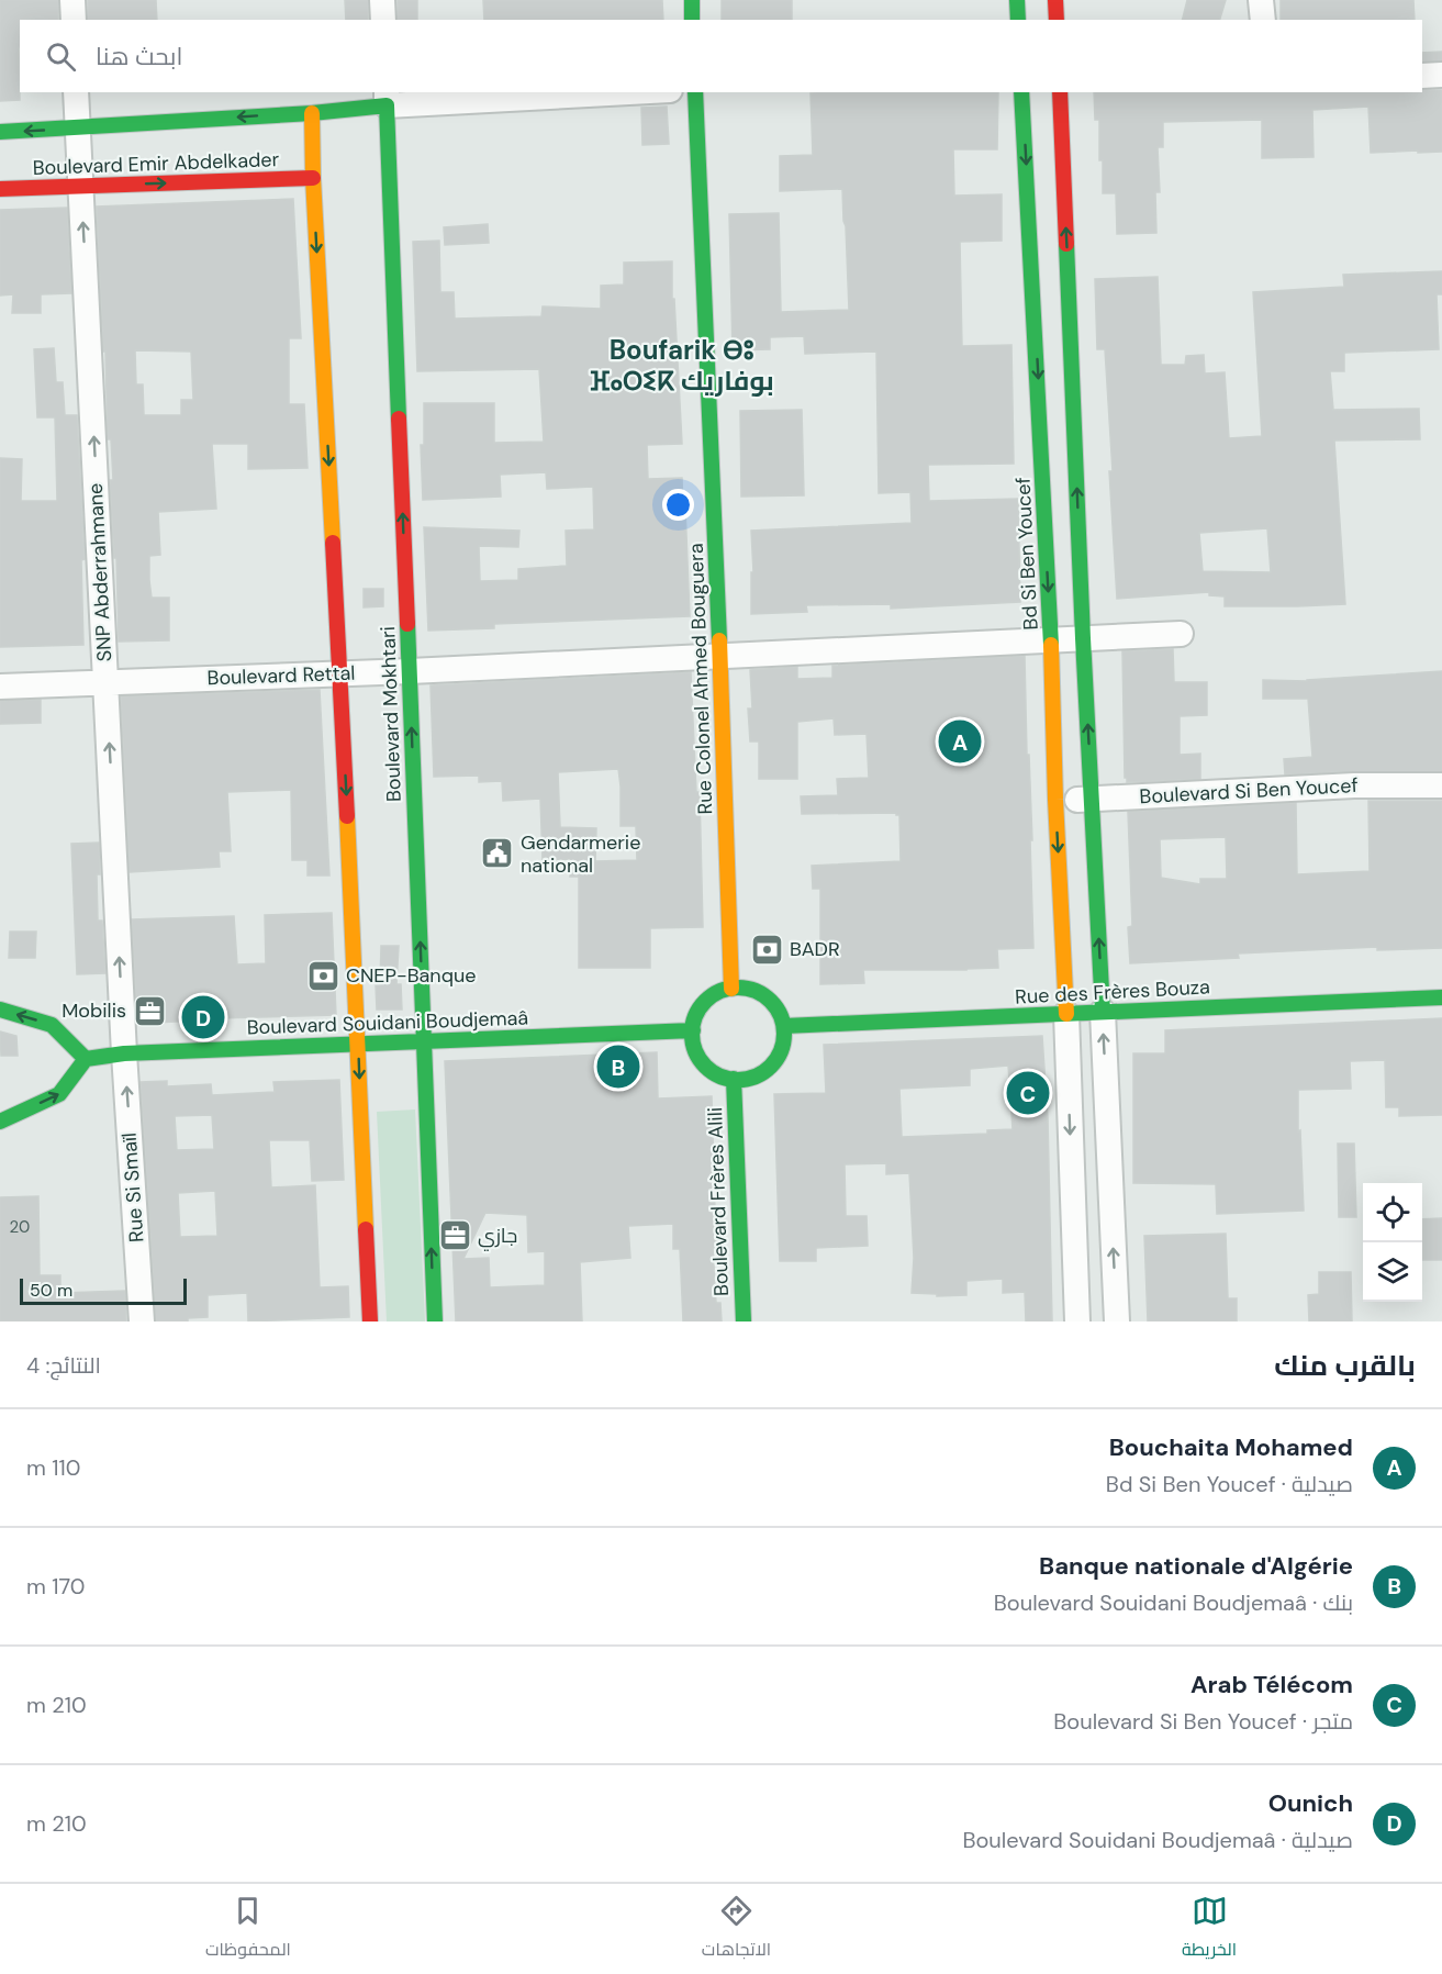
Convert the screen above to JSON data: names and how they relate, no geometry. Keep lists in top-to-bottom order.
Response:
{
  "streets": {
    "street": [
      "Boulevard Emir Abdelkader",
      "Bd Si Ben Youcef",
      "SNP Abderrahmane",
      "Boulevard Rettal",
      "Rue Colonel Ahmed Bouguera",
      "Boulevard Mokhtari",
      "Boulevard Si Ben Youcef",
      "Rue des Frères Bouza",
      "Boulevard Souidani Boudjemaâ",
      "Rue Si Smaïl",
      "Boulevard Frères Alili"
    ]
  },
  "crossings": [
    ["Boulevard Emir Abdelkader", "SNP Abderrahmane"],
    ["Boulevard Emir Abdelkader", "Boulevard Mokhtari"],
    ["Bd Si Ben Youcef", "Boulevard Rettal"],
    ["Bd Si Ben Youcef", "Boulevard Si Ben Youcef"],
    ["Bd Si Ben Youcef", "Rue des Frères Bouza"],
    ["SNP Abderrahmane", "Boulevard Rettal"],
    ["SNP Abderrahmane", "Boulevard Souidani Boudjemaâ"],
    ["SNP Abderrahmane", "Rue Si Smaïl"],
    ["Boulevard Rettal", "Rue Colonel Ahmed Bouguera"],
    ["Boulevard Rettal", "Boulevard Mokhtari"],
    ["Rue Colonel Ahmed Bouguera", "Rue des Frères Bouza"],
    ["Rue Colonel Ahmed Bouguera", "Boulevard Souidani Boudjemaâ"],
    ["Rue Colonel Ahmed Bouguera", "Boulevard Frères Alili"],
    ["Boulevard Mokhtari", "Boulevard Souidani Boudjemaâ"],
    ["Rue des Frères Bouza", "Boulevard Souidani Boudjemaâ"],
    ["Rue des Frères Bouza", "Boulevard Frères Alili"],
    ["Boulevard Souidani Boudjemaâ", "Rue Si Smaïl"],
    ["Boulevard Souidani Boudjemaâ", "Boulevard Frères Alili"]
  ],
  "one_way": ["SNP Abderrahmane", "Rue Si Smaïl"],
  "districts": ["Boufarik ⴱⵓ ⴼⴰⵔⵉⴽ بوفاريك"],
  "places": {
    "public building": ["Gendarmerie national"],
    "bank": ["BADR", "CNEP-Banque"],
    "office": ["Mobilis", "جازي"]
  },
  "house_numbers": ["20"],
  "scale_bar": "50 m",
  "page": {
    "search": "ابحث هنا",
    "pins": [
      "A",
      "D",
      "B",
      "C"
    ],
    "scale": "50 m",
    "heading": ["بالقرب منك", "النتائج: 4"],
    "list": [
      {
        "mark": "A",
        "name": "Bouchaita Mohamed",
        "note": "صيدلية · Bd Si Ben Youcef",
        "value": "110 m"
      },
      {
        "mark": "B",
        "name": "Banque nationale d'Algérie",
        "note": "بنك · Boulevard Souidani Boudjemaâ",
        "value": "170 m"
      },
      {
        "mark": "C",
        "name": "Arab Télécom",
        "note": "متجر · Boulevard Si Ben Youcef",
        "value": "210 m"
      },
      {
        "mark": "D",
        "name": "Ounich",
        "note": "صيدلية · Boulevard Souidani Boudjemaâ",
        "value": "210 m"
      }
    ],
    "nav": ["الخريطة", "الاتجاهات", "المحفوظات"]
  }
}
